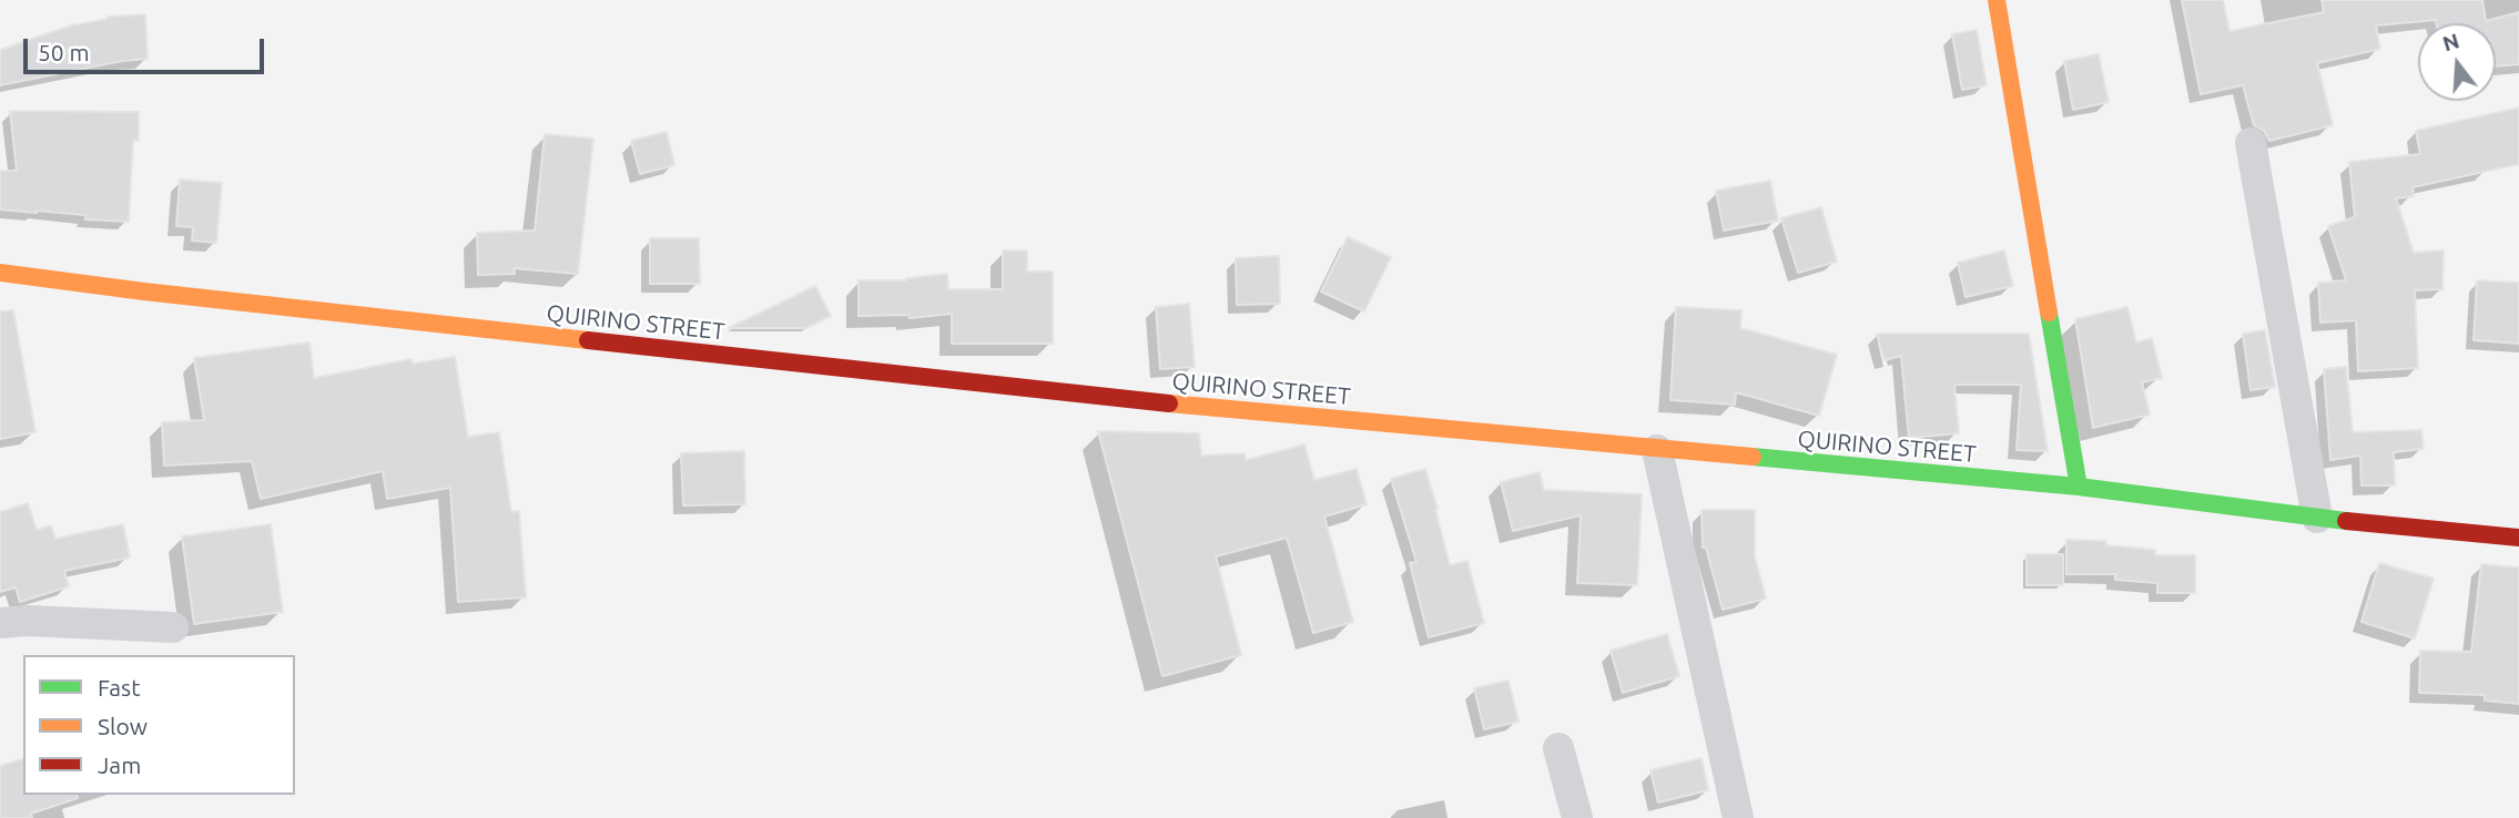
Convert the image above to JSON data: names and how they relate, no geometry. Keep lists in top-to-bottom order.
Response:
{
  "streets": {
    "street": ["QUIRINO STREET"]
  },
  "legend": ["Fast", "Slow", "Jam"],
  "scale_bar": "50 m",
  "north": "top"
}
